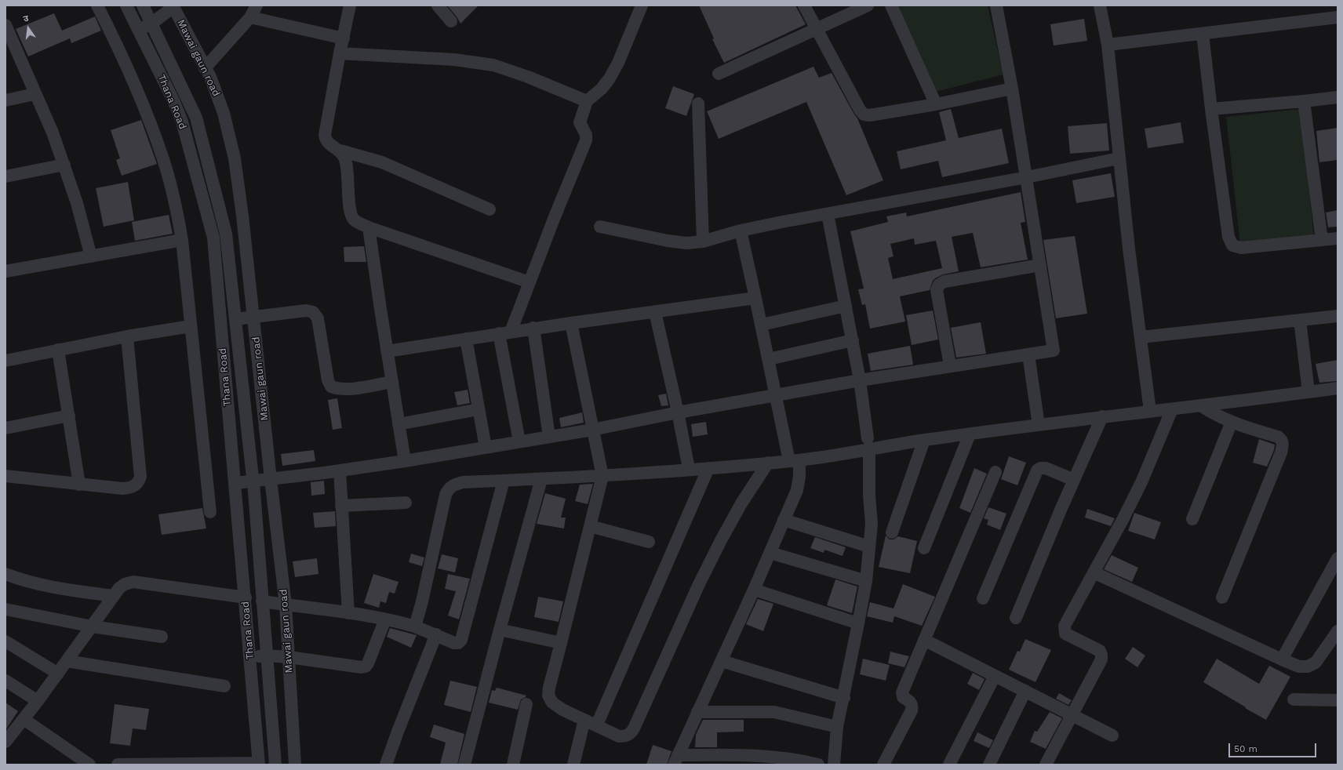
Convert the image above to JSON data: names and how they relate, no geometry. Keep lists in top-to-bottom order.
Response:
{
  "streets": {
    "street": ["Mawai gaun road", "Thana Road"]
  },
  "scale_bar": "50 m",
  "north": "top"
}
